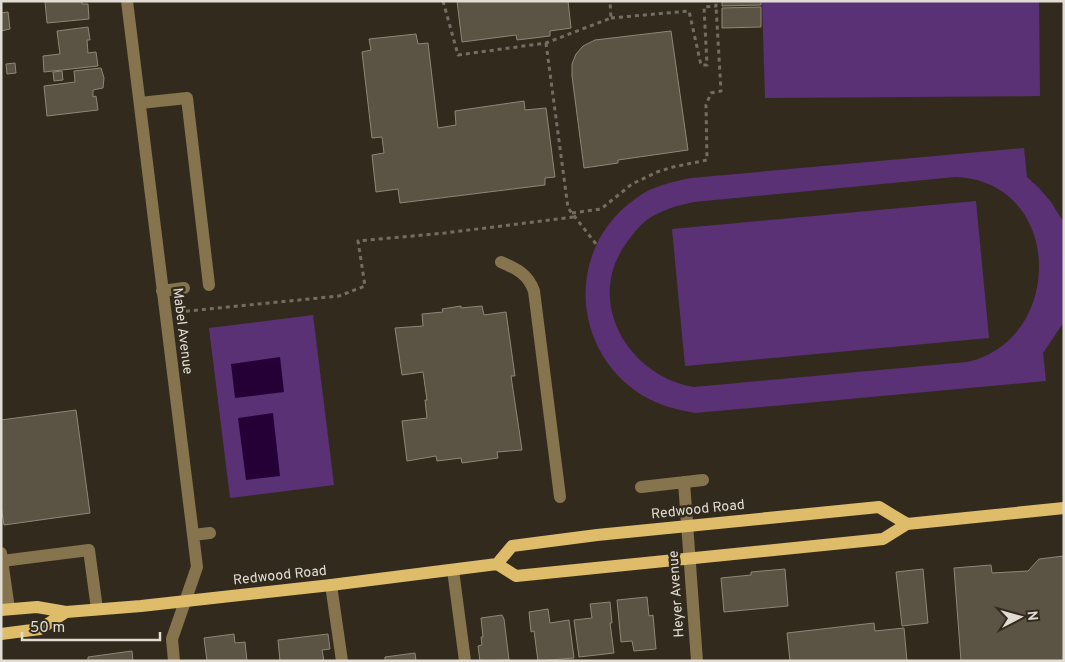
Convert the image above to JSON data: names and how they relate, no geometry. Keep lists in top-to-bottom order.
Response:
{
  "streets": {
    "main road": ["Redwood Road"],
    "street": ["Mabel Avenue", "Heyer Avenue"]
  },
  "crossings": [
    ["Mabel Avenue", "Redwood Road"],
    ["Redwood Road", "Heyer Avenue"]
  ],
  "scale_bar": "50 m",
  "north": "right"
}
